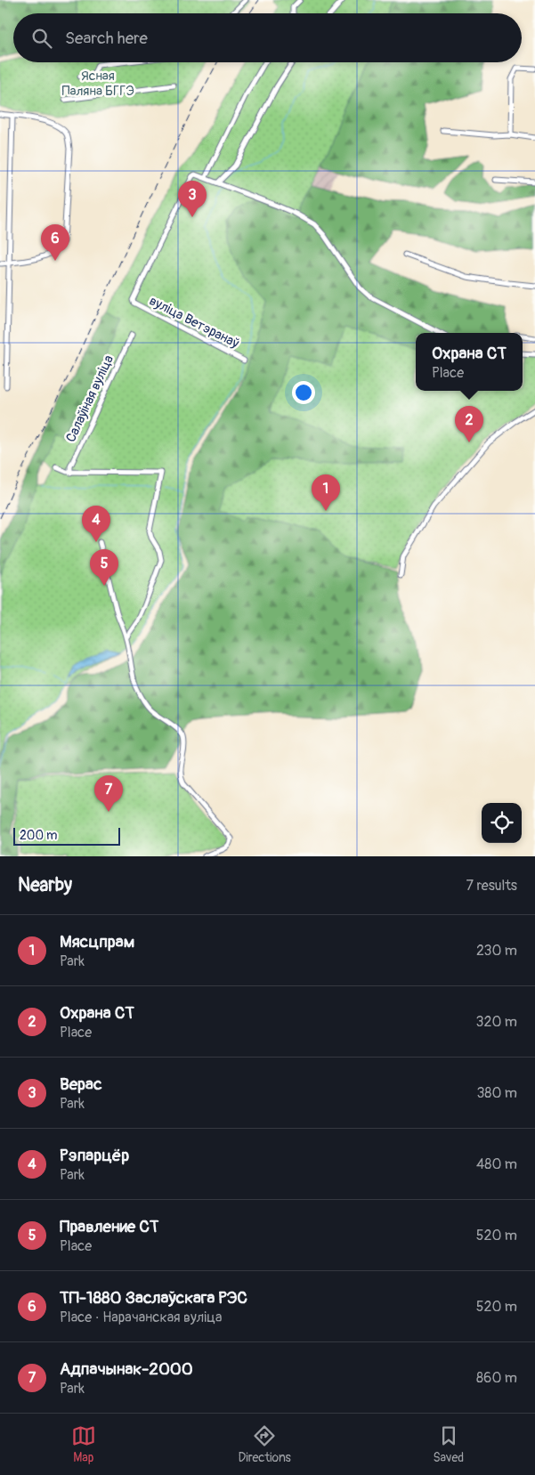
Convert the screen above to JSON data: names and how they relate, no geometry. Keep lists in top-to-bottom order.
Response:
{
  "streets": {
    "street": ["вуліца Ветэранаў", "Салаўіная вуліца"]
  },
  "parks": ["Ясная Паляна БГГЭ"],
  "scale_bar": "200 m",
  "page": {
    "search": "Search here",
    "pins": [
      "3",
      "6",
      "2",
      "1",
      "4",
      "5",
      "7"
    ],
    "popup": ["Охрана СТ", "Place"],
    "scale": "200 m",
    "heading": ["Nearby", "7 results"],
    "list": [
      {
        "mark": "1",
        "name": "Мясцпрам",
        "note": "Park",
        "value": "230 m"
      },
      {
        "mark": "2",
        "name": "Охрана СТ",
        "note": "Place",
        "value": "320 m"
      },
      {
        "mark": "3",
        "name": "Верас",
        "note": "Park",
        "value": "380 m"
      },
      {
        "mark": "4",
        "name": "Рэпарцёр",
        "note": "Park",
        "value": "480 m"
      },
      {
        "mark": "5",
        "name": "Правление СТ",
        "note": "Place",
        "value": "520 m"
      },
      {
        "mark": "6",
        "name": "ТП-1880 Заслаўскага РЭС",
        "note": "Place · Нарачанская вуліца",
        "value": "520 m"
      },
      {
        "mark": "7",
        "name": "Адпачынак-2000",
        "note": "Park",
        "value": "860 m"
      }
    ],
    "nav": ["Map", "Directions", "Saved"]
  }
}
